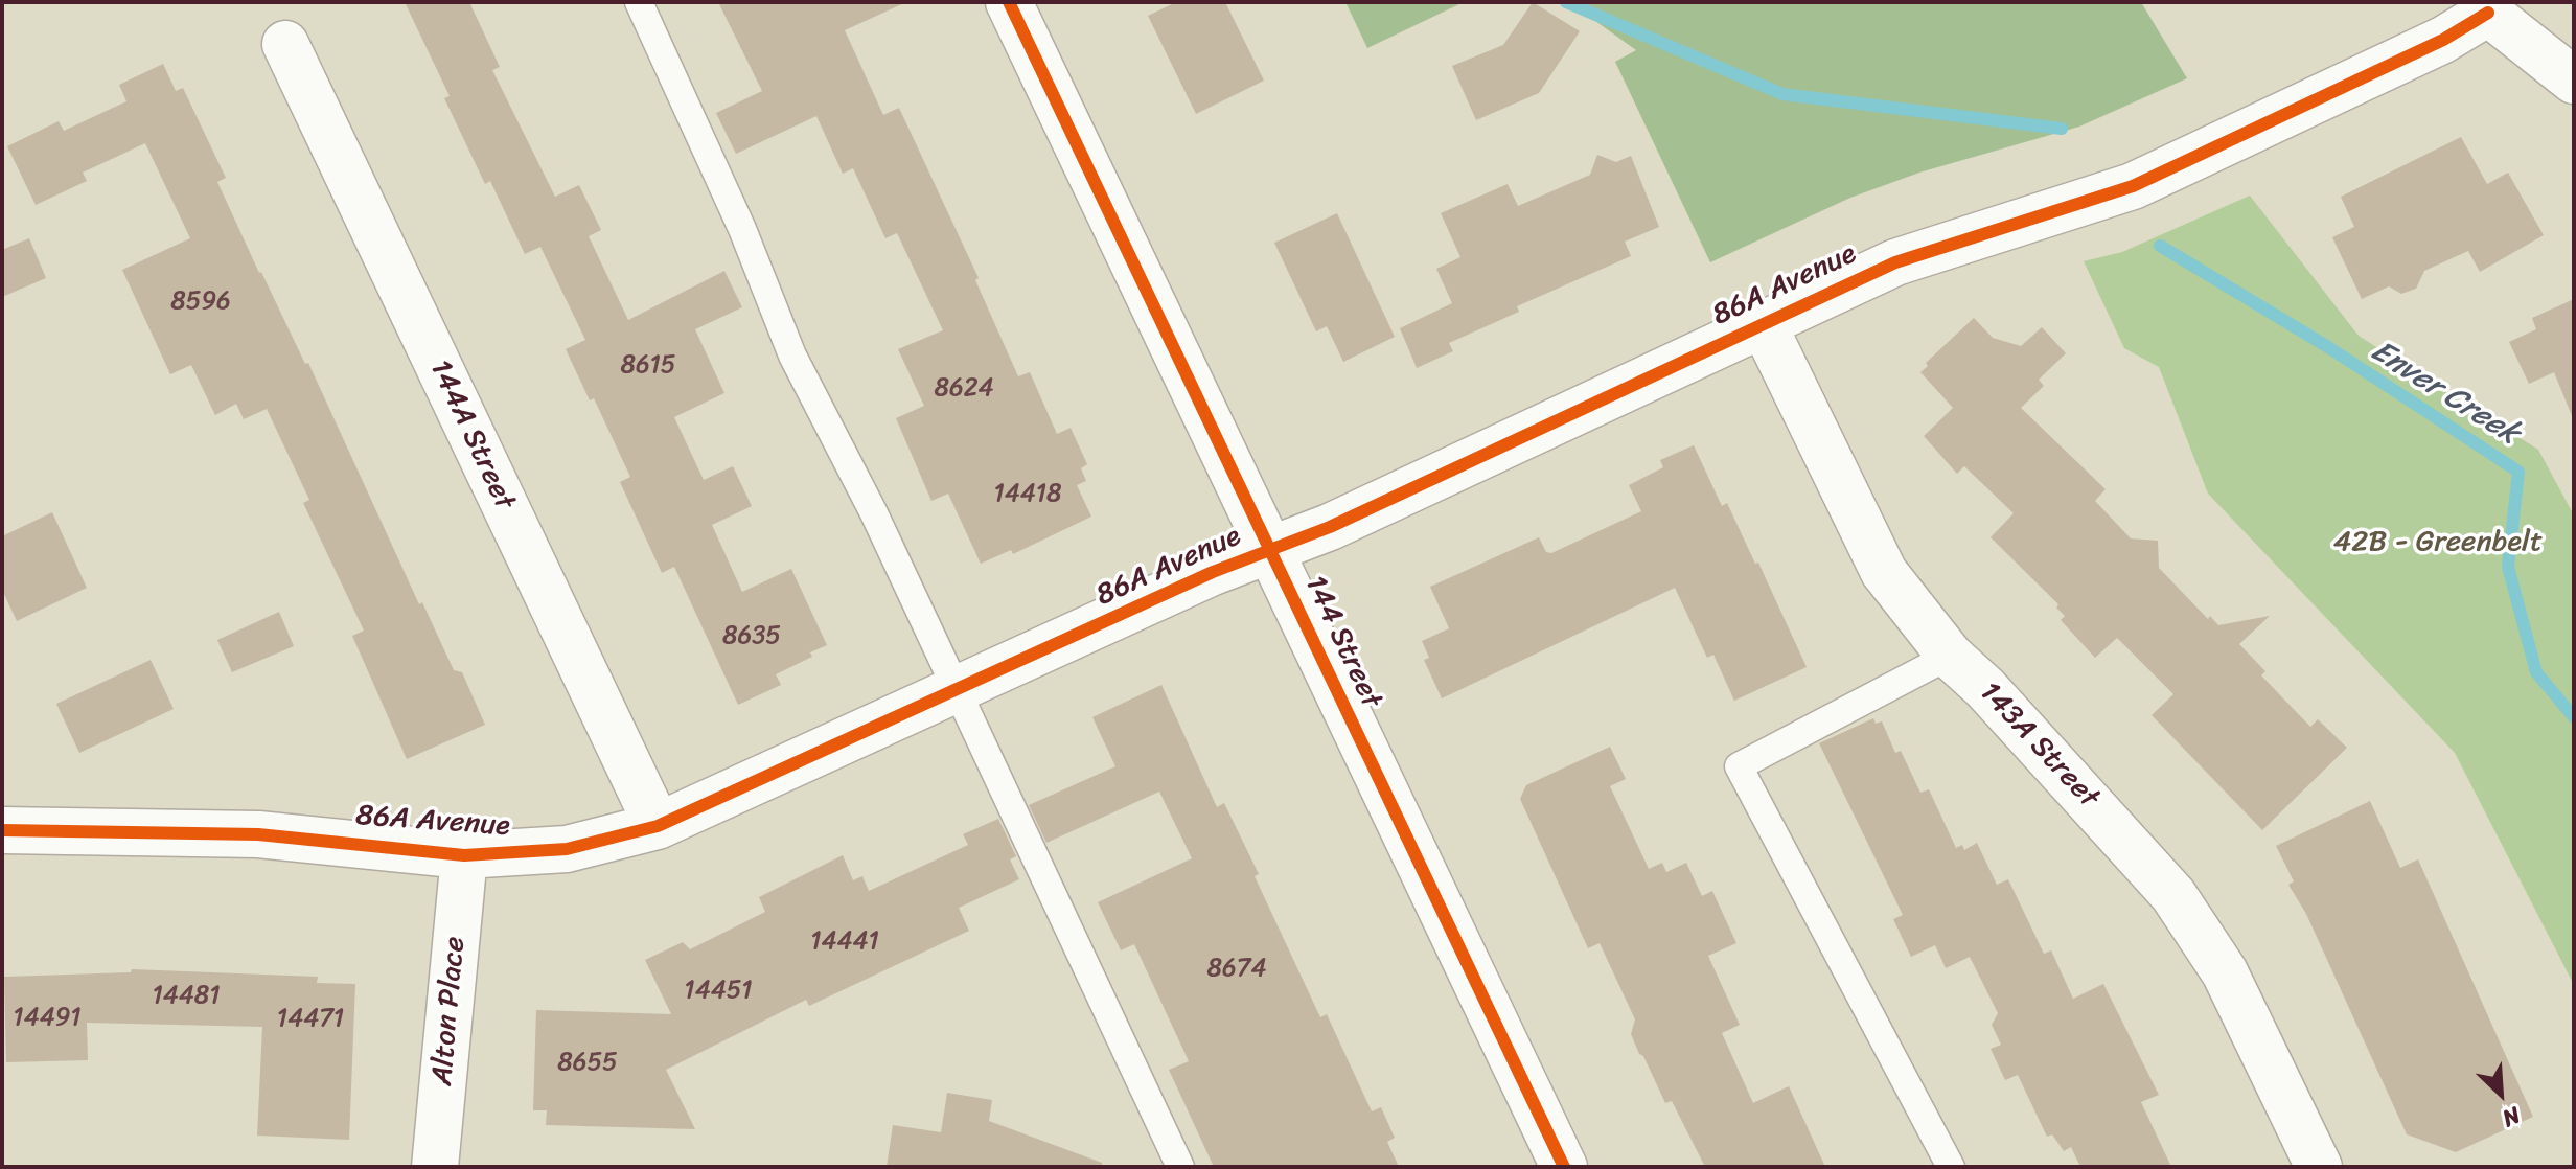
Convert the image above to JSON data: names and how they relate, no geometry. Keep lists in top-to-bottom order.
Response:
{
  "streets": {
    "street": [
      "86A Avenue",
      "144A Street",
      "144 Street",
      "143A Street",
      "Alton Place"
    ]
  },
  "crossings": [
    ["86A Avenue", "144A Street"],
    ["86A Avenue", "144 Street"],
    ["86A Avenue", "143A Street"],
    ["86A Avenue", "Alton Place"]
  ],
  "water": ["Enver Creek"],
  "parks": ["42B - Greenbelt"],
  "house_numbers": [
    "8596",
    "8615",
    "8624",
    "14418",
    "8635",
    "14441",
    "8674",
    "14451",
    "14481",
    "14491",
    "14471",
    "8655"
  ],
  "north": "bottom right"
}
